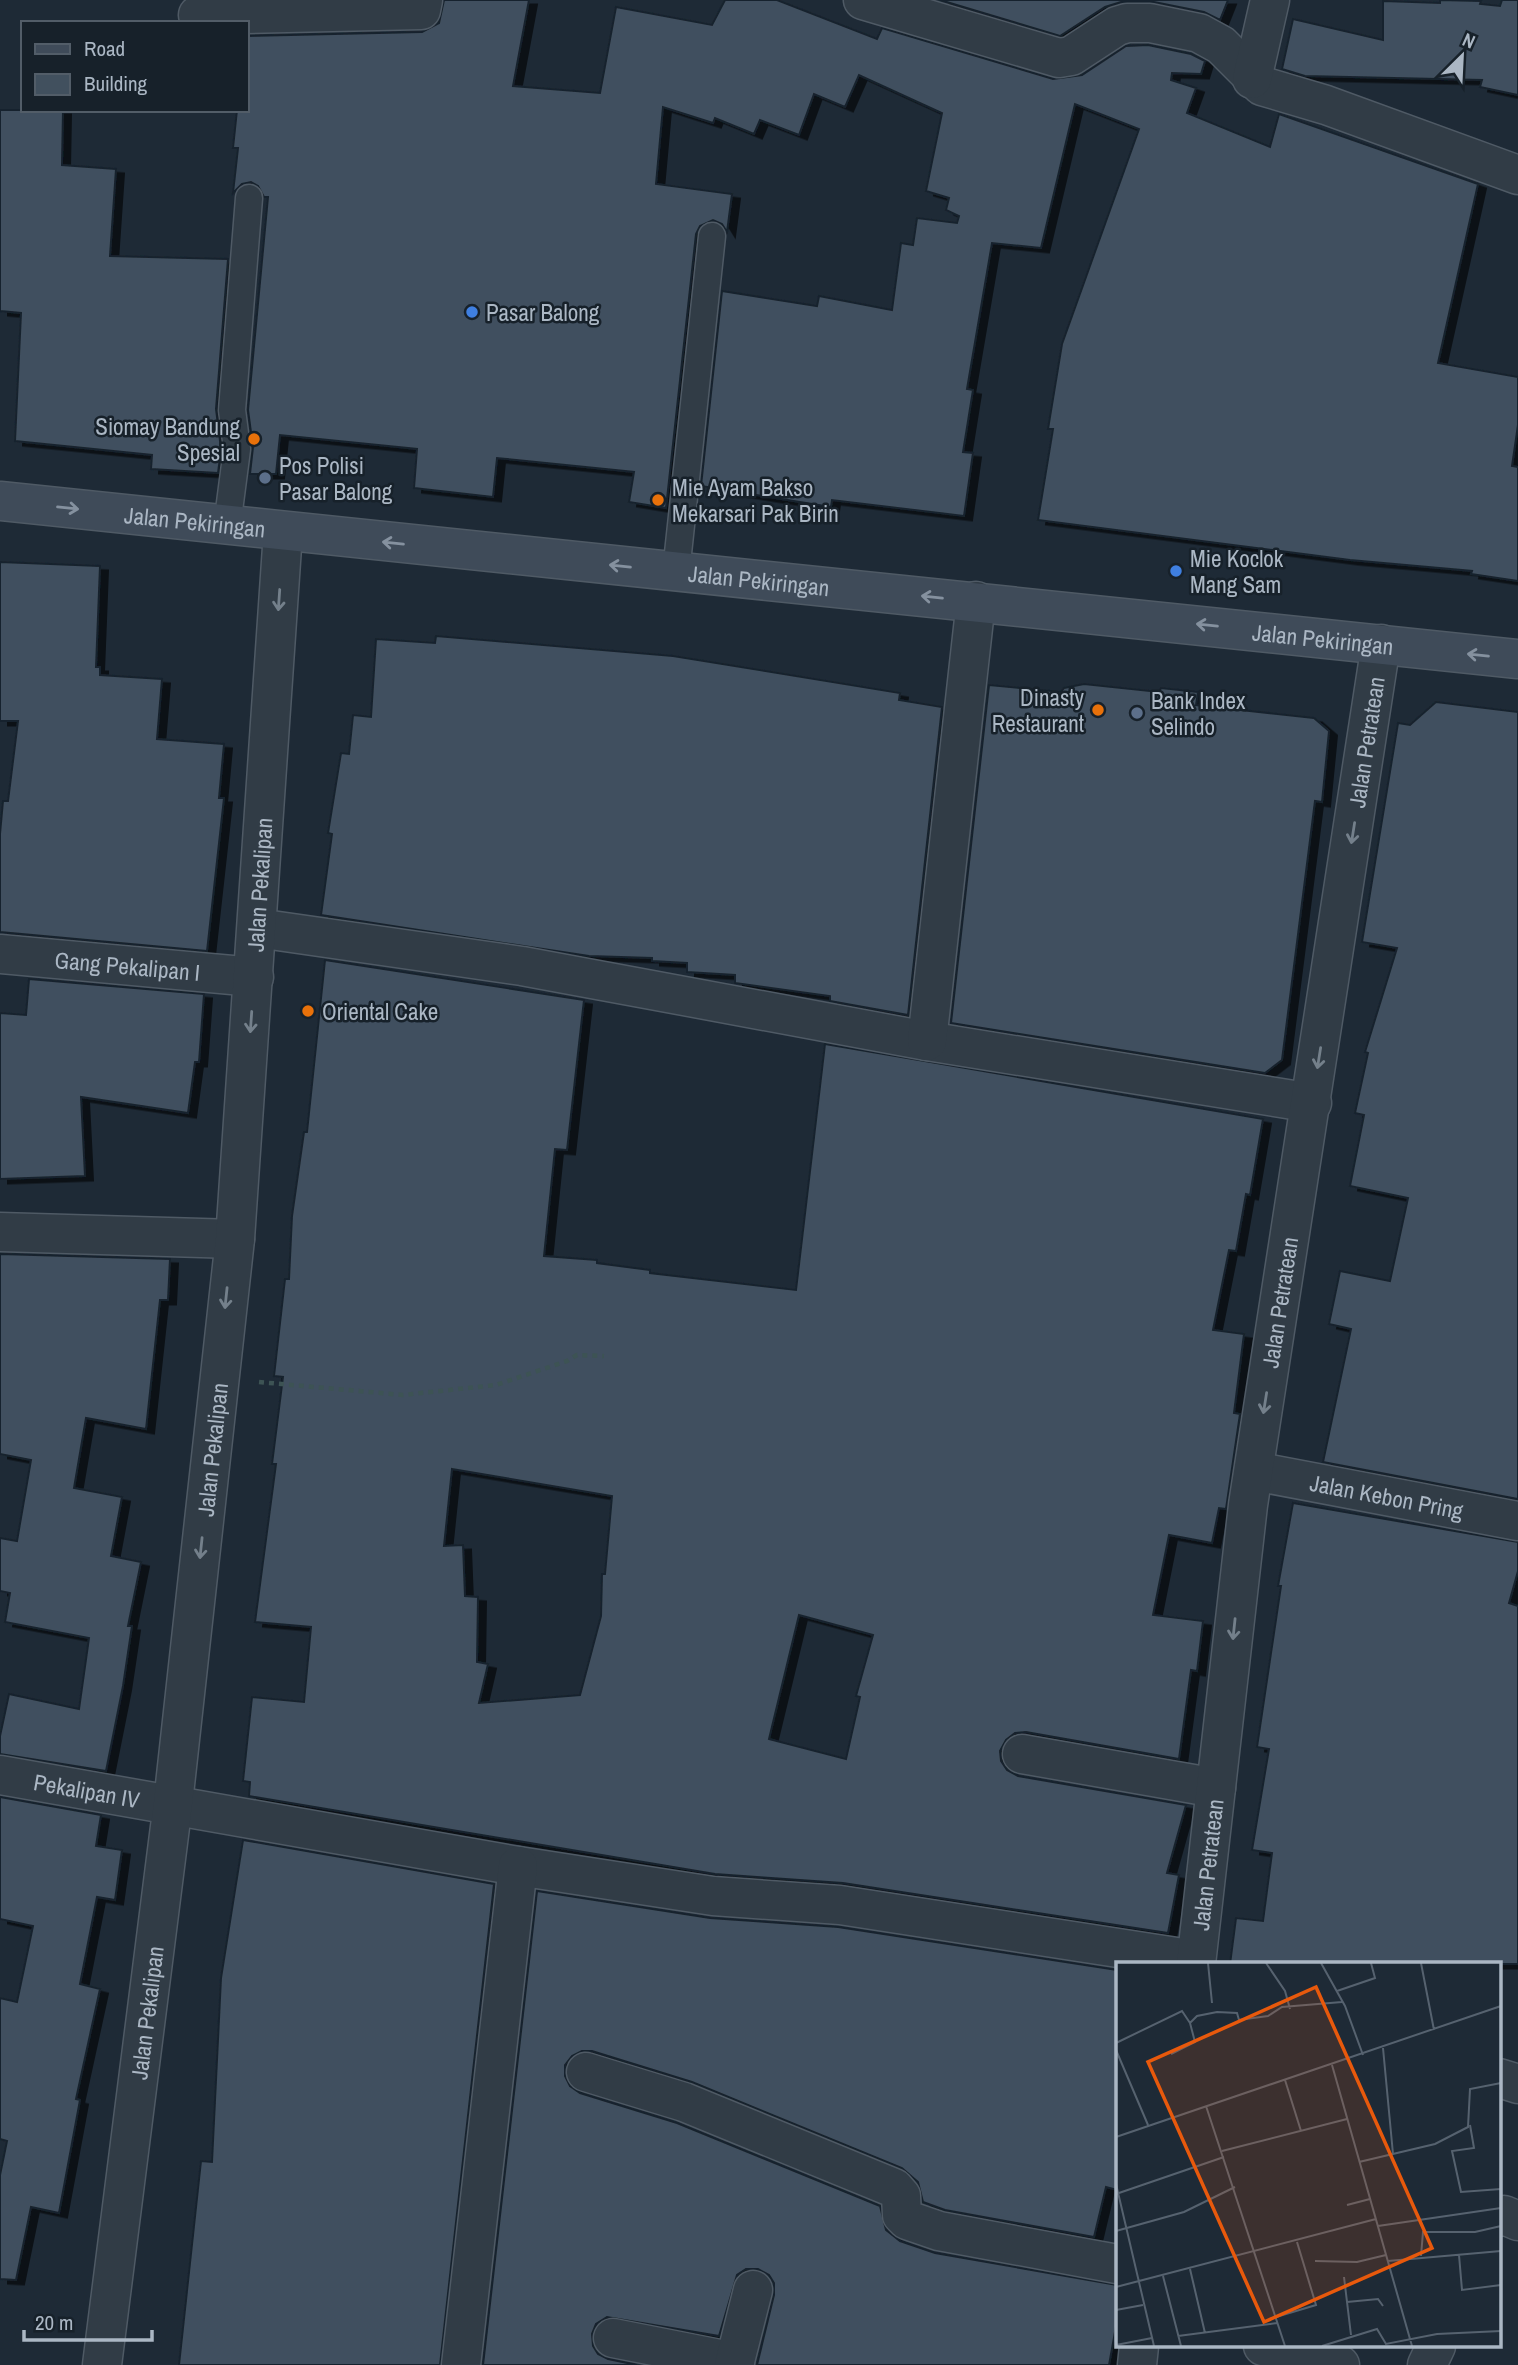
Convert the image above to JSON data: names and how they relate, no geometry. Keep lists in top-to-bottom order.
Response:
{
  "streets": {
    "main road": ["Jalan Pekiringan"],
    "street": [
      "Jalan Petratean",
      "Jalan Pekalipan",
      "Gang Pekalipan I",
      "Jalan Kebon Pring",
      "Pekalipan IV"
    ]
  },
  "crossings": [
    ["Jalan Pekiringan", "Jalan Petratean"],
    ["Jalan Pekiringan", "Jalan Pekalipan"],
    ["Jalan Petratean", "Jalan Kebon Pring"],
    ["Jalan Petratean", "Pekalipan IV"],
    ["Jalan Pekalipan", "Gang Pekalipan I"],
    ["Jalan Pekalipan", "Pekalipan IV"]
  ],
  "one_way": ["Jalan Petratean", "Jalan Pekalipan"],
  "places": [
    "Pasar Balong",
    "Siomay Bandung Spesial",
    "Pos Polisi Pasar Balong",
    "Mie Ayam Bakso Mekarsari Pak Birin",
    "Mie Koclok Mang Sam",
    "Dinasty Restaurant",
    "Bank Index Selindo",
    "Oriental Cake"
  ],
  "legend": ["Road", "Building"],
  "scale_bar": "20 m",
  "north": "top right"
}
